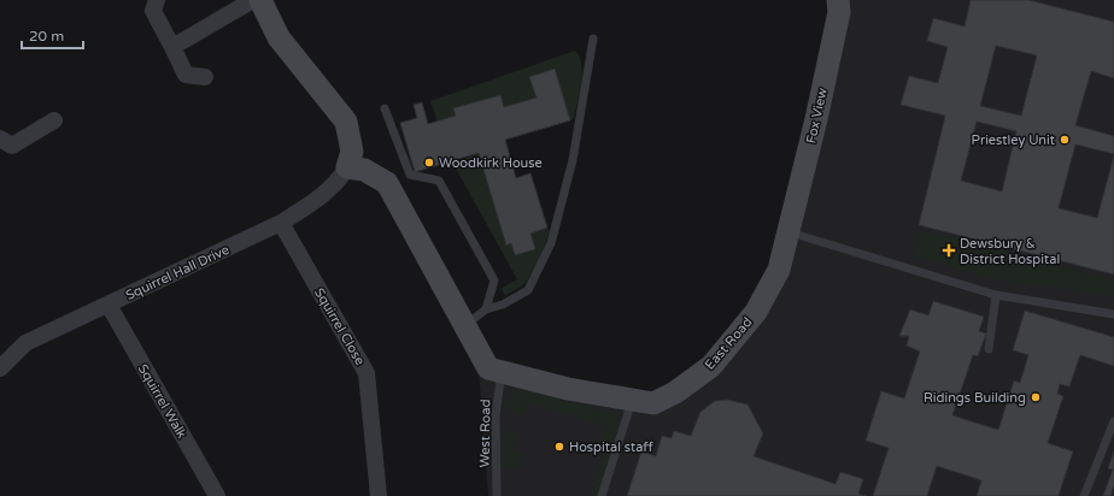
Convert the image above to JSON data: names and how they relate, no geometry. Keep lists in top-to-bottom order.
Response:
{
  "streets": {
    "street": [
      "Fox View",
      "Squirrel Hall Drive",
      "Squirrel Close",
      "East Road",
      "Squirrel Walk"
    ],
    "lane": ["West Road"]
  },
  "crossings": [
    ["Fox View", "East Road"],
    ["Squirrel Hall Drive", "Squirrel Close"],
    ["Squirrel Hall Drive", "East Road"],
    ["Squirrel Hall Drive", "Squirrel Walk"],
    ["East Road", "West Road"]
  ],
  "places": {
    "other": [
      "Priestley Unit",
      "Woodkirk House",
      "Ridings Building",
      "Hospital staff"
    ],
    "health": ["Dewsbury & District Hospital"]
  },
  "scale_bar": "20 m"
}
